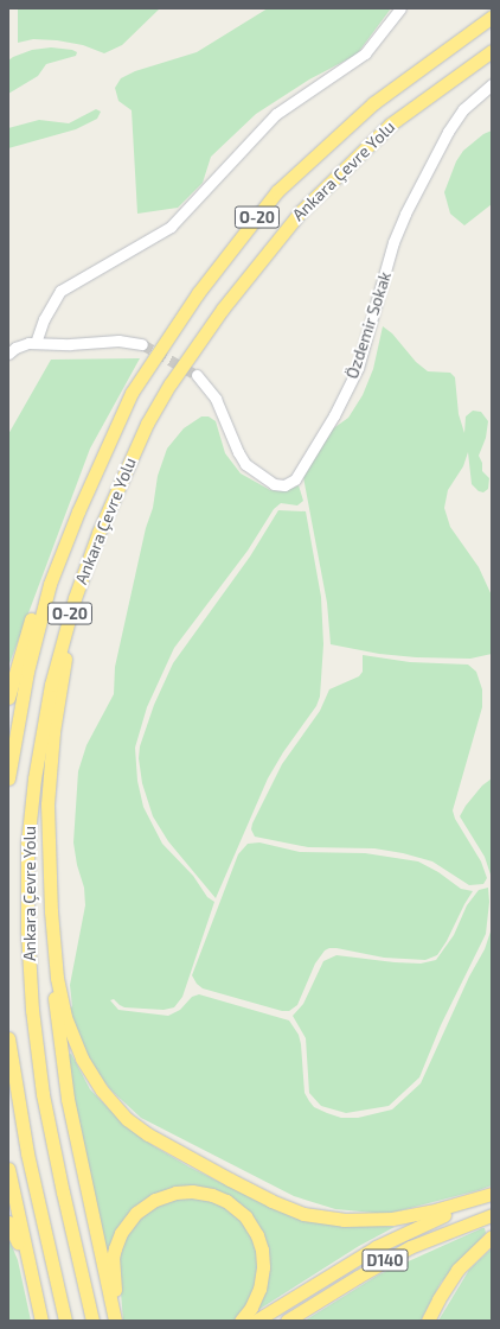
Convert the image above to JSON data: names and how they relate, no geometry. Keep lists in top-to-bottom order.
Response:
{
  "streets": {
    "highway": ["Ankara Çevre Yolu", "O-20", "D140"],
    "street": ["Özdemir Sokak"]
  }
}
